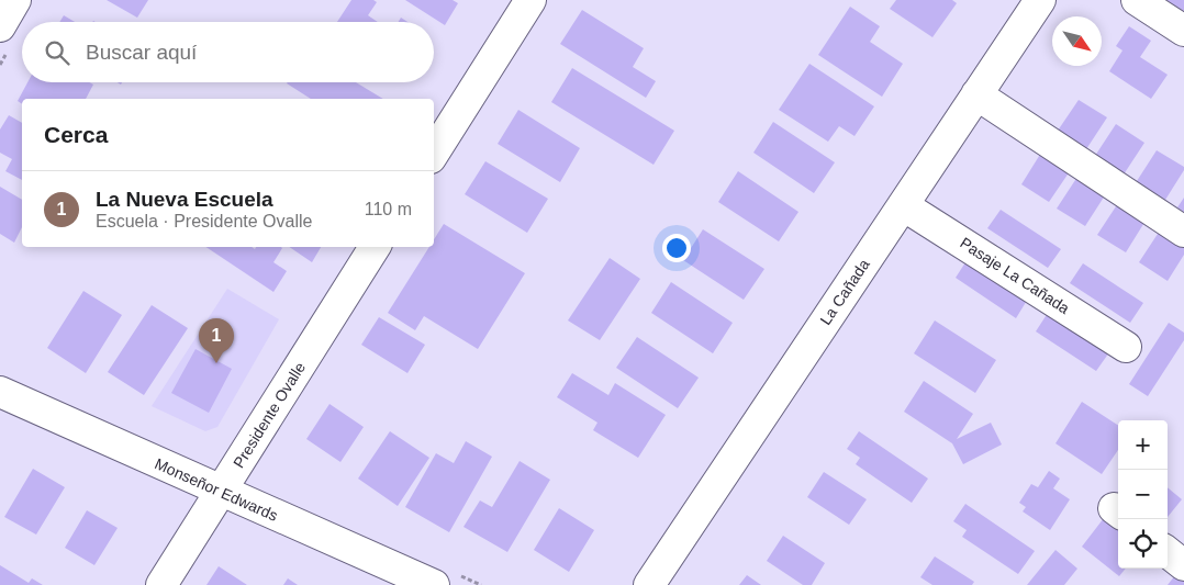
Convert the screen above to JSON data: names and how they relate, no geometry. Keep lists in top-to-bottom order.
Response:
{
  "streets": {
    "street": [
      "Pasaje La Cañada",
      "La Cañada",
      "Presidente Ovalle",
      "Monseñor Edwards"
    ]
  },
  "crossings": [
    ["Pasaje La Cañada", "La Cañada"],
    ["Presidente Ovalle", "Monseñor Edwards"]
  ],
  "north": "bottom right",
  "page": {
    "search": "Buscar aquí",
    "heading": "Cerca",
    "list": [
      {
        "mark": "1",
        "name": "La Nueva Escuela",
        "note": "Escuela · Presidente Ovalle",
        "value": "110 m"
      }
    ],
    "pins": "1",
    "map_buttons": ["+", "−"]
  }
}
